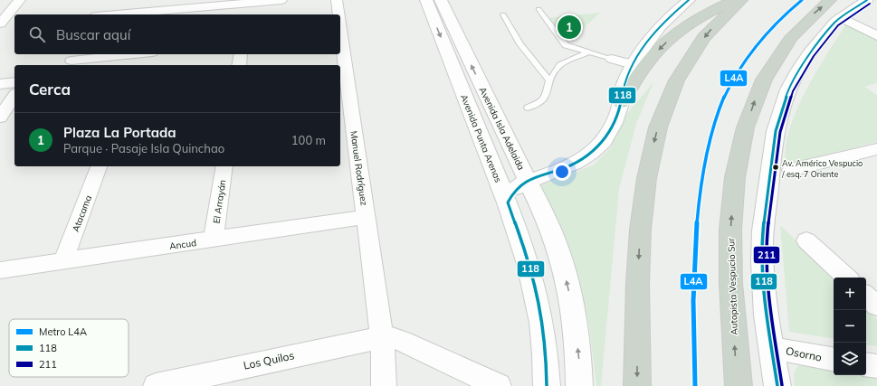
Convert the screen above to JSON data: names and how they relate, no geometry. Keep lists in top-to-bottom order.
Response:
{
  "streets": {
    "highway": ["Autopista Vespucio Sur"],
    "main road": ["Avenida Isla Adelaida", "Avenida Punta Arenas"],
    "street": [
      "Manuel Rodríguez",
      "El Arrayán",
      "Atacama",
      "Ancud",
      "Osorno",
      "Los Quilos"
    ]
  },
  "crossings": [
    ["Manuel Rodríguez", "Ancud"],
    ["Manuel Rodríguez", "Los Quilos"],
    ["El Arrayán", "Ancud"],
    ["Atacama", "Ancud"]
  ],
  "one_way": ["Avenida Isla Adelaida", "Avenida Punta Arenas"],
  "places": ["Av. Américo Vespucio / esq. 7 Oriente"],
  "lines": ["metro line L4A", "transit line 118", "transit line 211"],
  "legend": ["Metro L4A", "118", "211"],
  "page": {
    "pins": "1",
    "search": "Buscar aquí",
    "heading": "Cerca",
    "list": [
      {
        "mark": "1",
        "name": "Plaza La Portada",
        "note": "Parque · Pasaje Isla Quinchao",
        "value": "100 m"
      }
    ],
    "map_buttons": ["+", "−"]
  }
}
